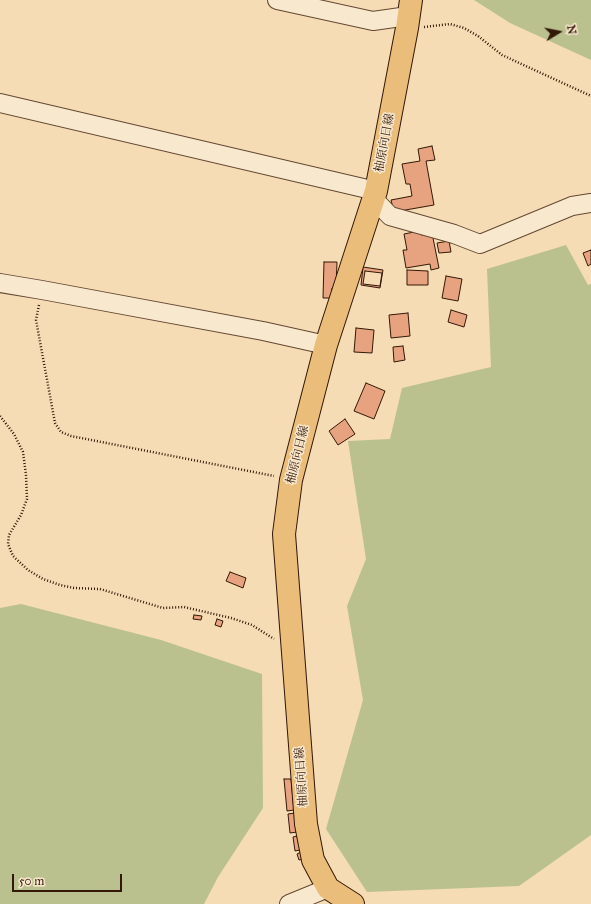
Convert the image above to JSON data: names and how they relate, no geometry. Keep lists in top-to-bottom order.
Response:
{
  "streets": {
    "main road": ["柚原向日線"]
  },
  "scale_bar": "50 m",
  "north": "right"
}
